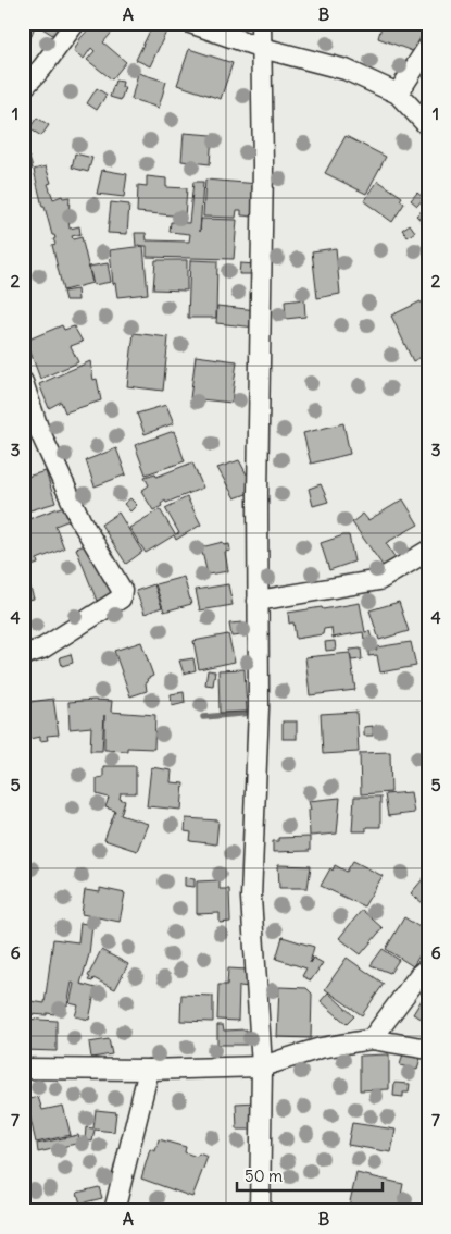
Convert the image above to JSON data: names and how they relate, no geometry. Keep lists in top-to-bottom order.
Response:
{
  "scale_bar": "50 m",
  "grid": {
    "columns": ["A", "B"],
    "rows": [
      "1",
      "2",
      "3",
      "4",
      "5",
      "6",
      "7"
    ]
  }
}
